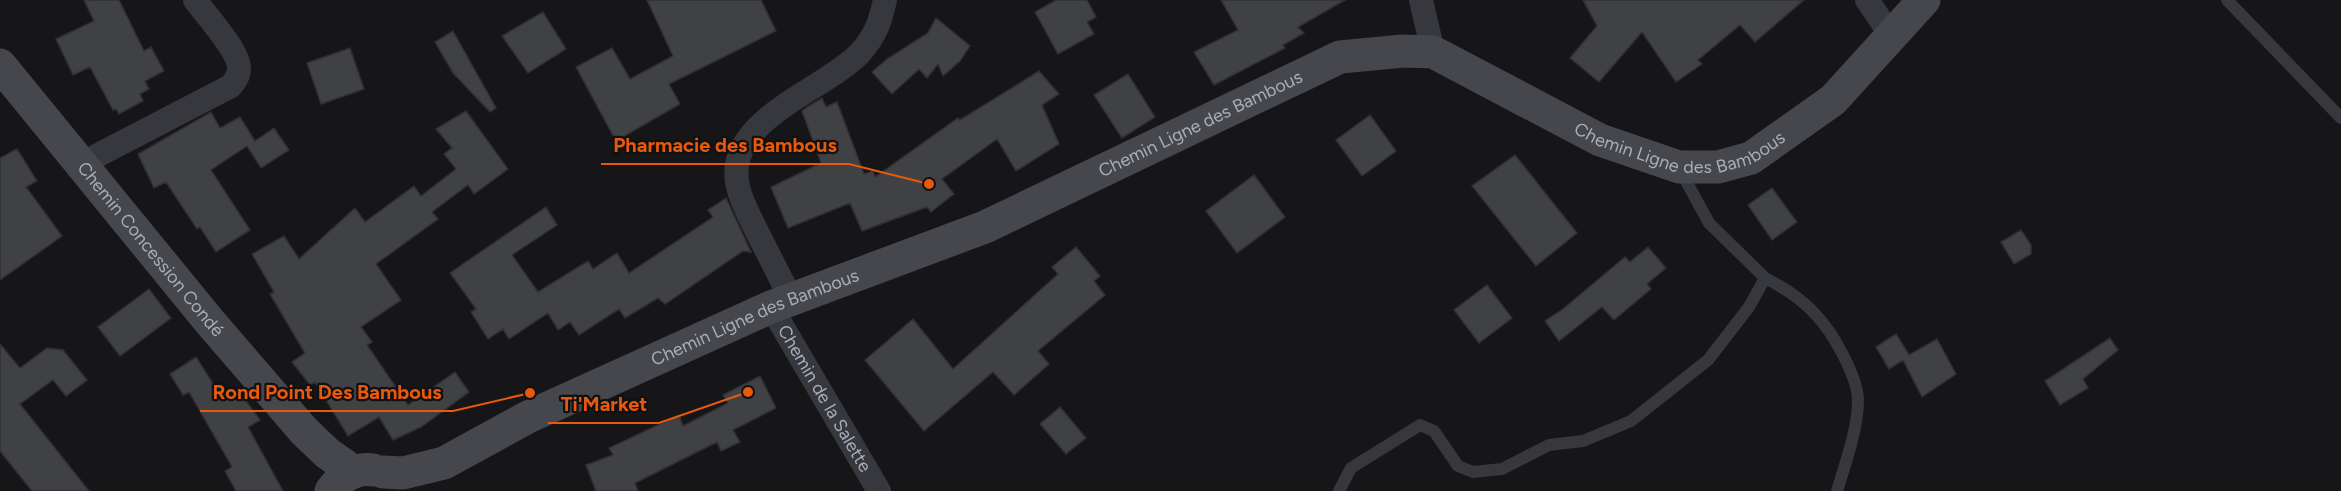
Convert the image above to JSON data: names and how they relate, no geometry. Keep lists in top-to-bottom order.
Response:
{
  "streets": {
    "main road": ["Chemin Ligne des Bambous", "Chemin Concession Condé"],
    "street": ["Chemin de la Salette"]
  },
  "crossings": [
    ["Chemin Ligne des Bambous", "Chemin Concession Condé"],
    ["Chemin Ligne des Bambous", "Chemin de la Salette"]
  ],
  "places": ["Pharmacie des Bambous", "Ti'Market", "Rond Point Des Bambous"]
}
